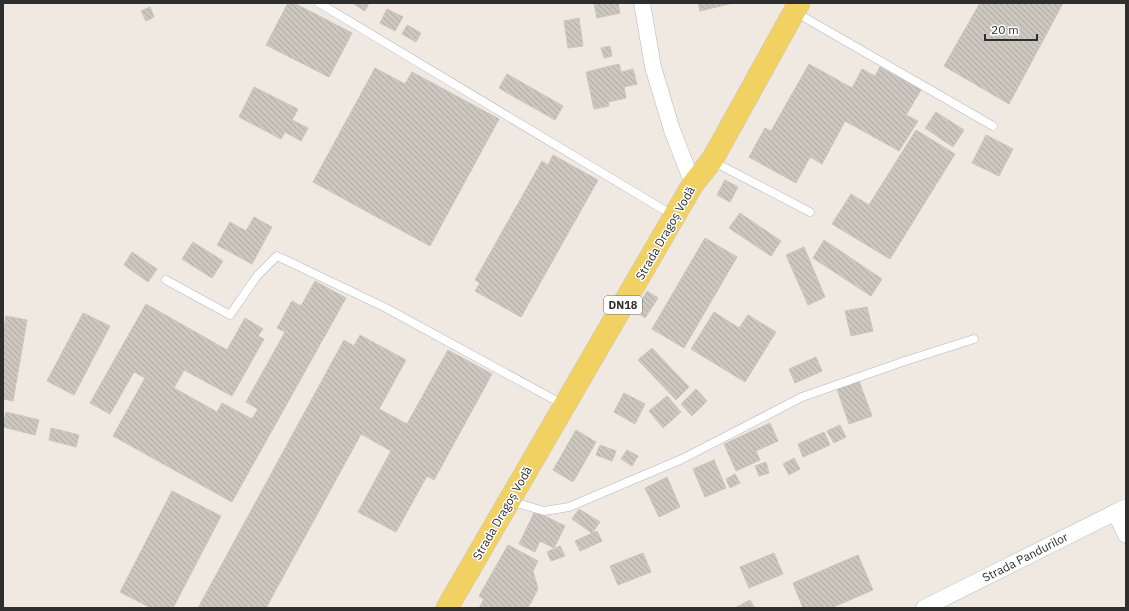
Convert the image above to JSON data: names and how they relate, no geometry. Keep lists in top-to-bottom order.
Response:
{
  "streets": {
    "main road": ["Strada Dragoș Vodă", "DN18"],
    "street": ["Strada Pandurilor"]
  },
  "scale_bar": "20 m"
}
